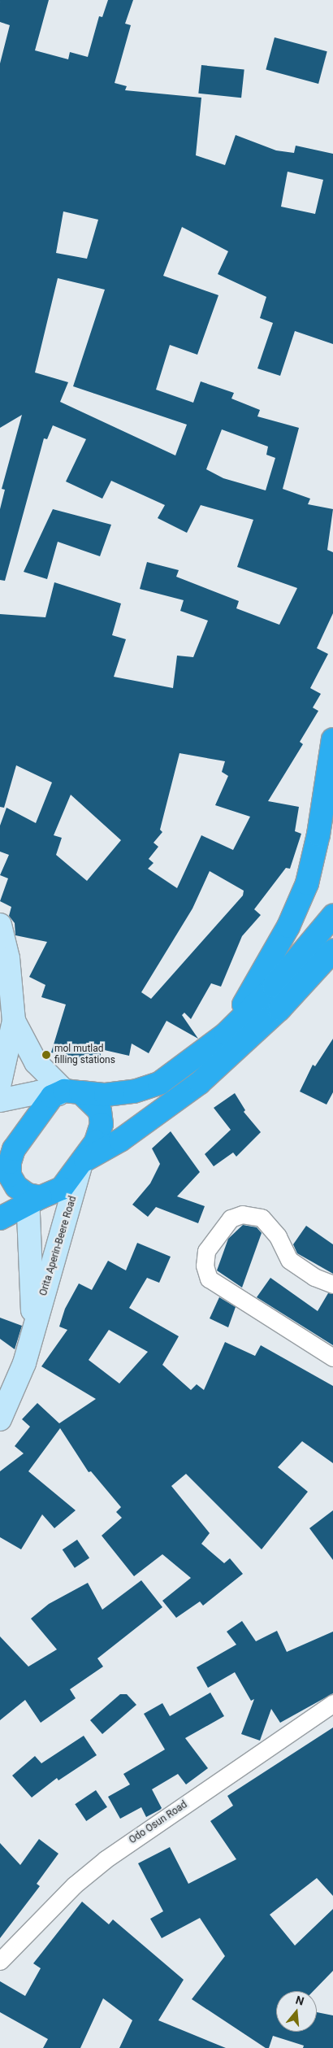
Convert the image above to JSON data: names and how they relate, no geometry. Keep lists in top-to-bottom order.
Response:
{
  "streets": {
    "main road": ["Orita Aperin-Beere Road"],
    "street": ["Odo Osun Road"]
  },
  "places": ["mol mutlad filling stations"],
  "north": "top"
}
